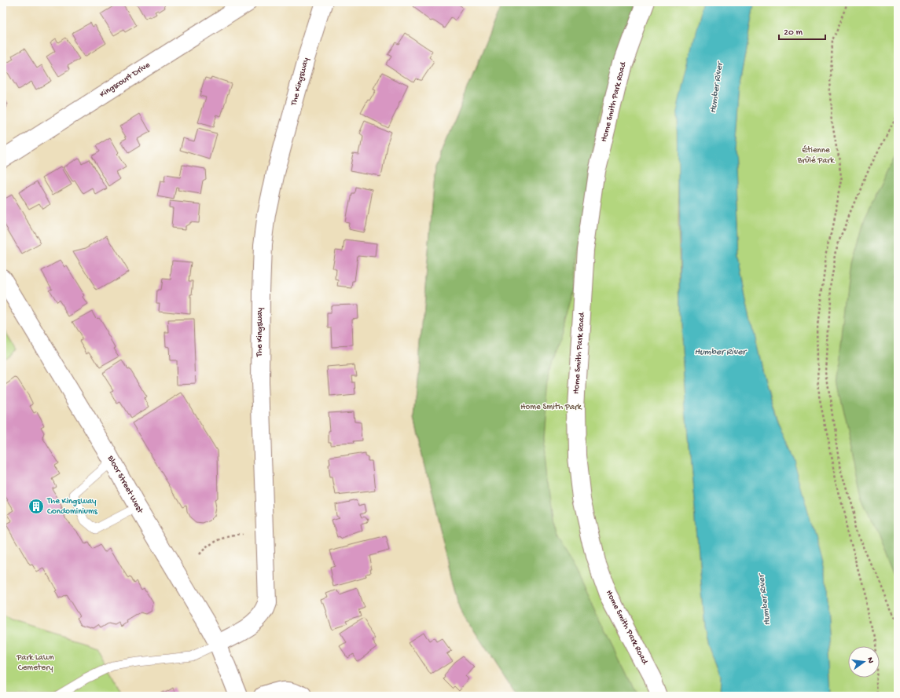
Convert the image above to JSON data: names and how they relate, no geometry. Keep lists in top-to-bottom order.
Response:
{
  "streets": {
    "street": [
      "Kingscourt Drive",
      "The Kingsway",
      "Home Smith Park Road",
      "Bloor Street West"
    ]
  },
  "crossings": [
    ["The Kingsway", "Bloor Street West"]
  ],
  "water": ["Humber River"],
  "parks": ["Étienne Brûlé Park", "Home Smith Park", "Park Lawn Cemetery"],
  "places": {
    "building": ["The Kingsway Condominiums"]
  },
  "scale_bar": "20 m",
  "north": "right"
}
